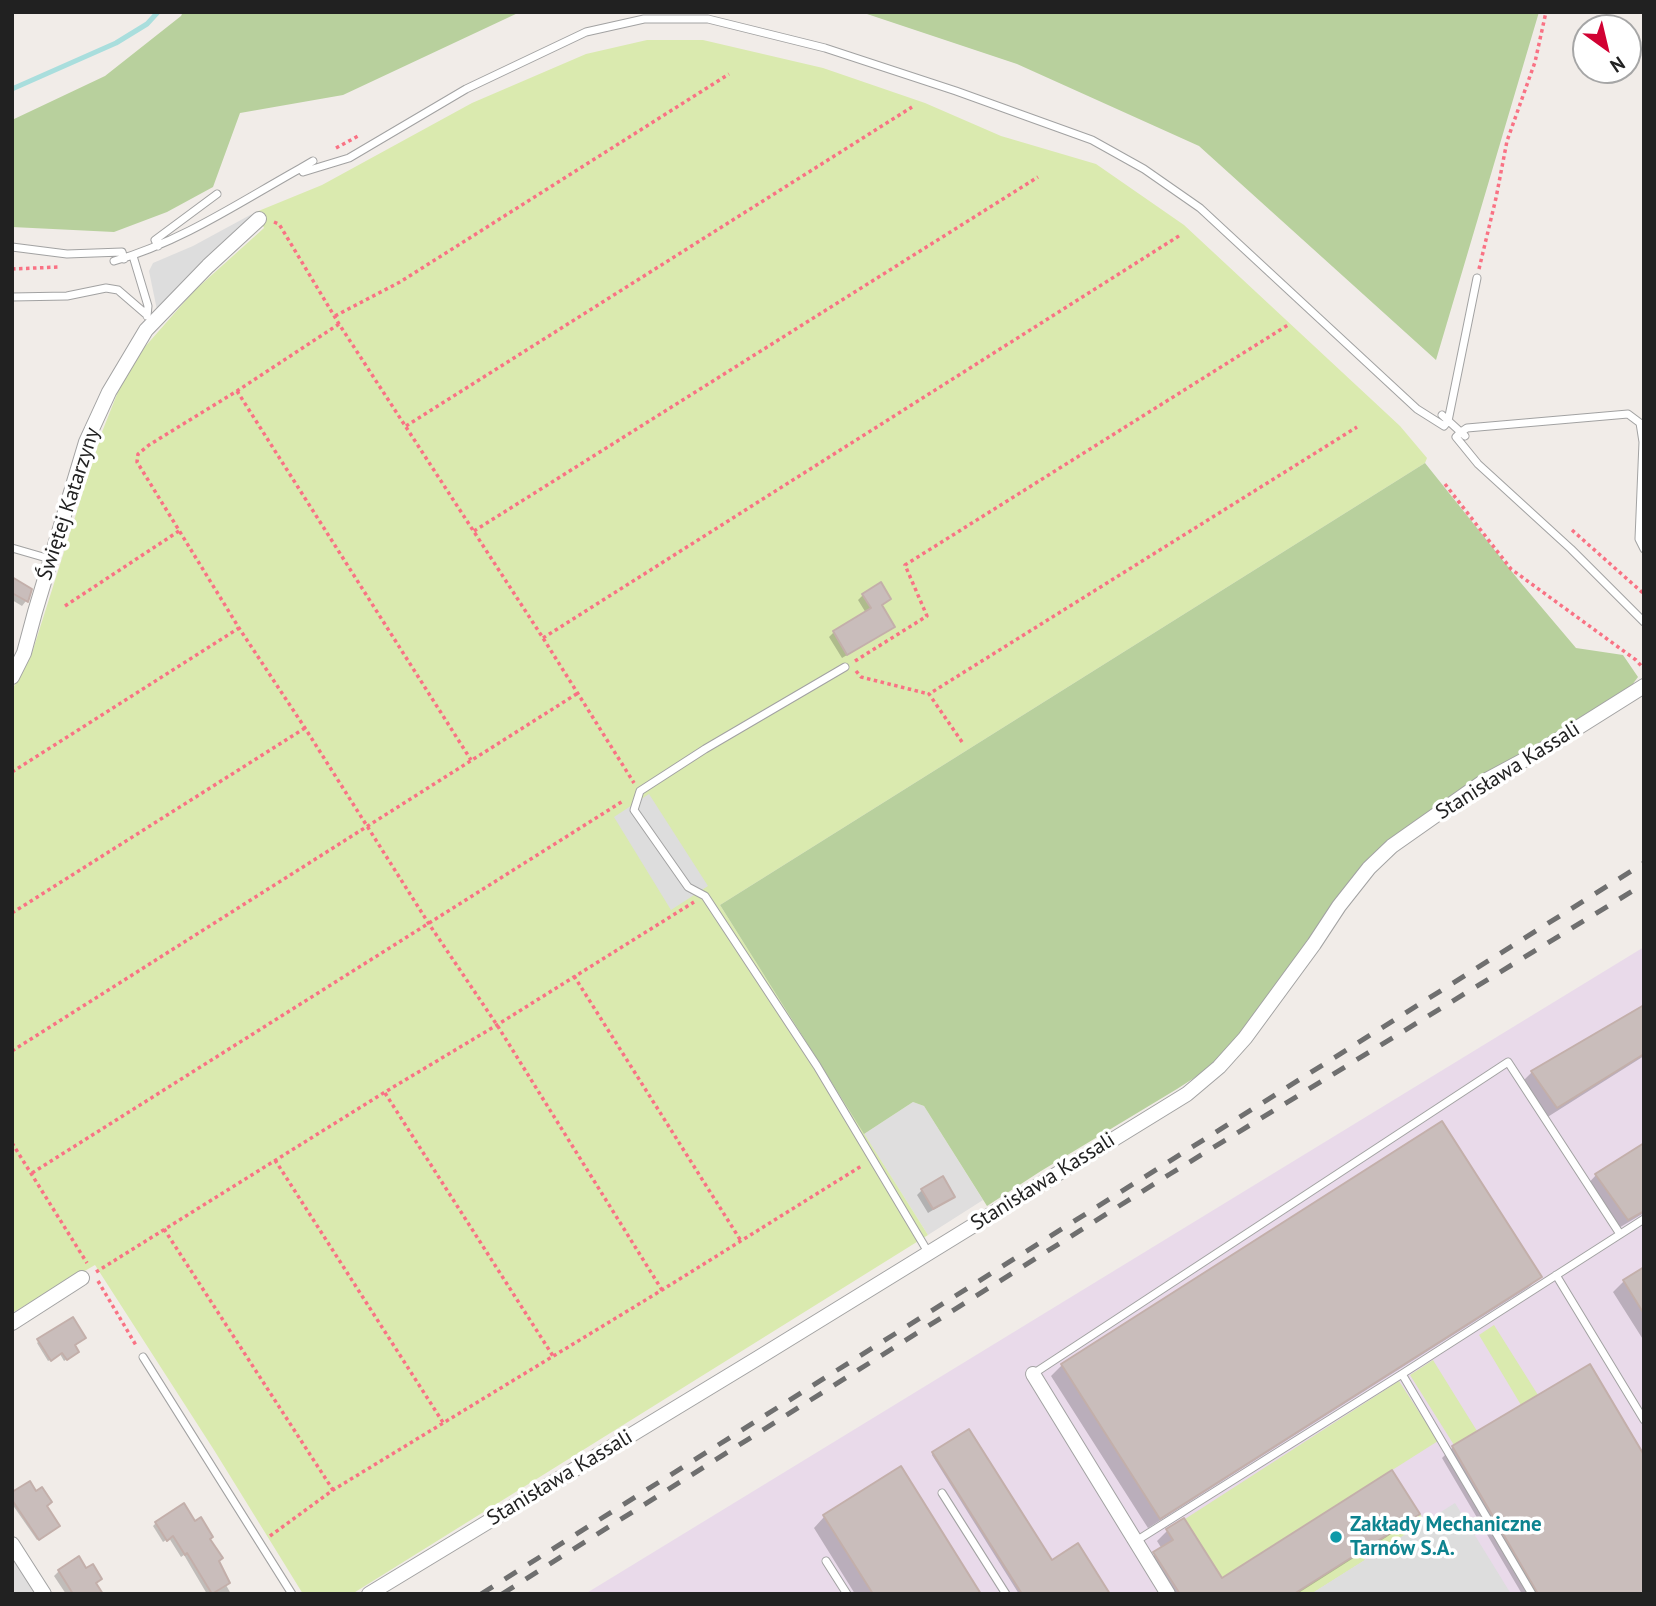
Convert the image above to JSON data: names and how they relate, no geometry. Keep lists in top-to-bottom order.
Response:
{
  "streets": {
    "street": ["Świętej Katarzyny", "Stanisława Kassali"]
  },
  "places": ["Zakłady Mechaniczne Tarnów S.A."],
  "north": "bottom right"
}
